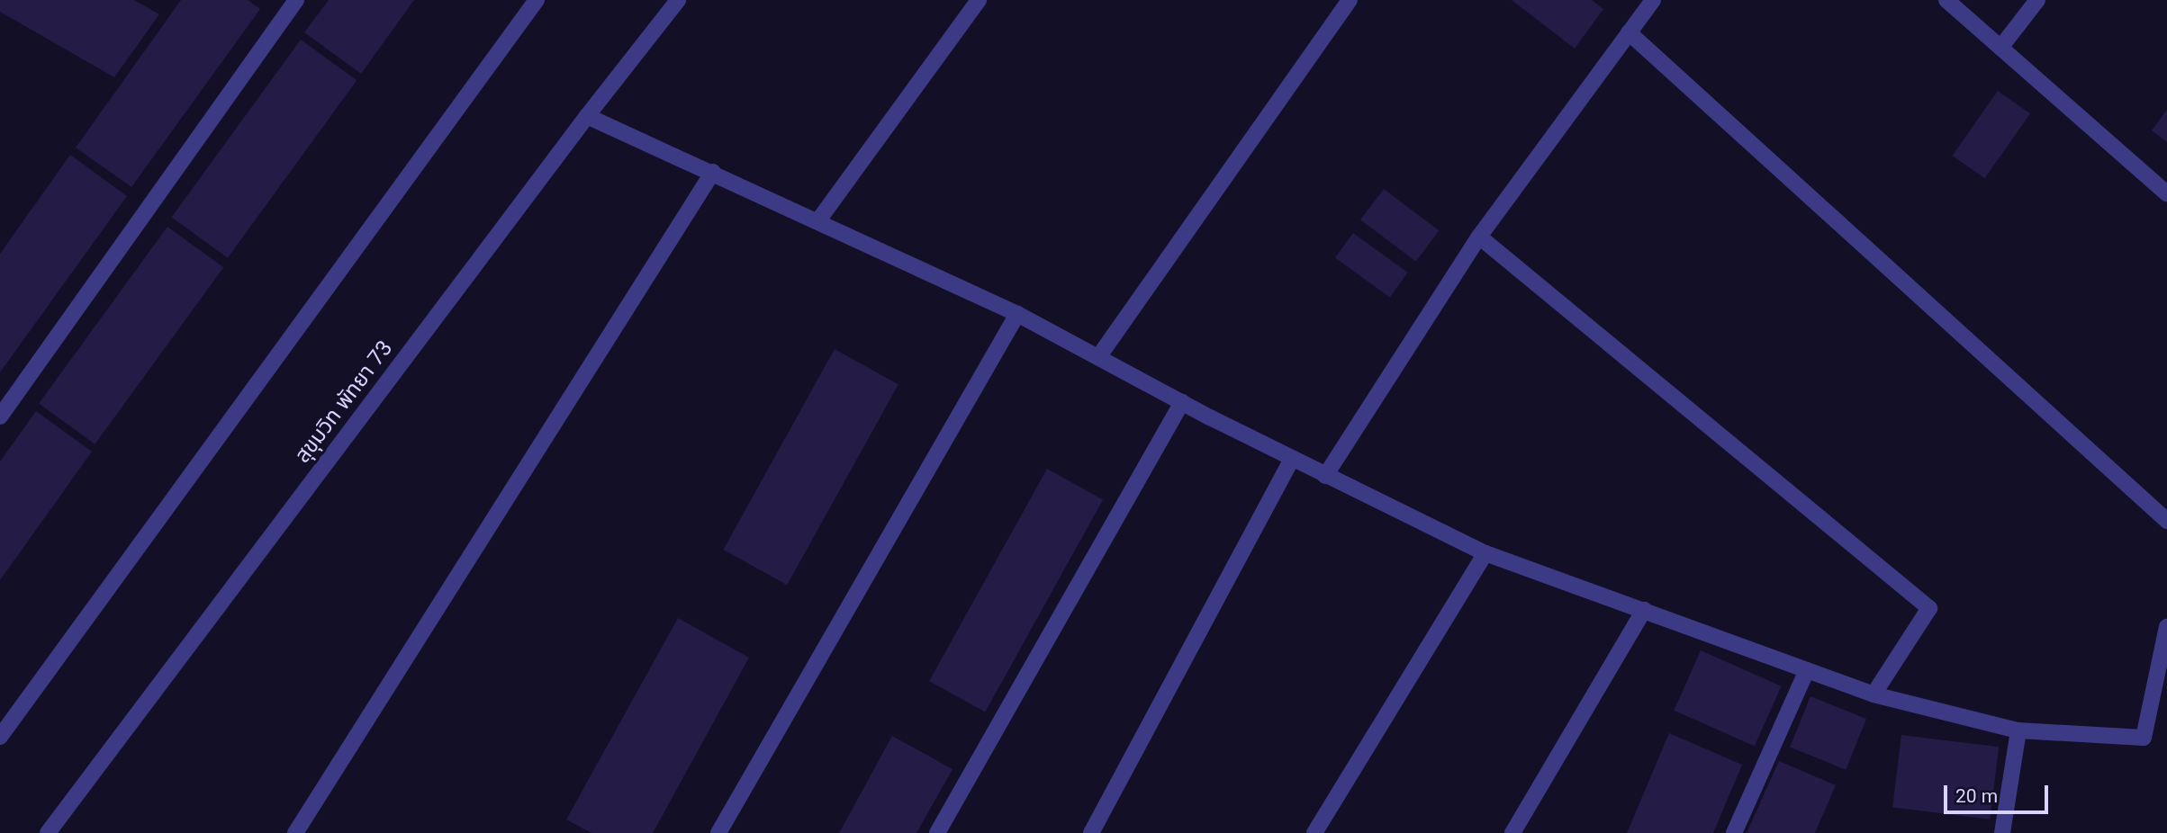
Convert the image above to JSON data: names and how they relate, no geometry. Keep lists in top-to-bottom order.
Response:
{
  "streets": {
    "street": ["สุขุมวิท พัทยา 73"]
  },
  "scale_bar": "20 m"
}
